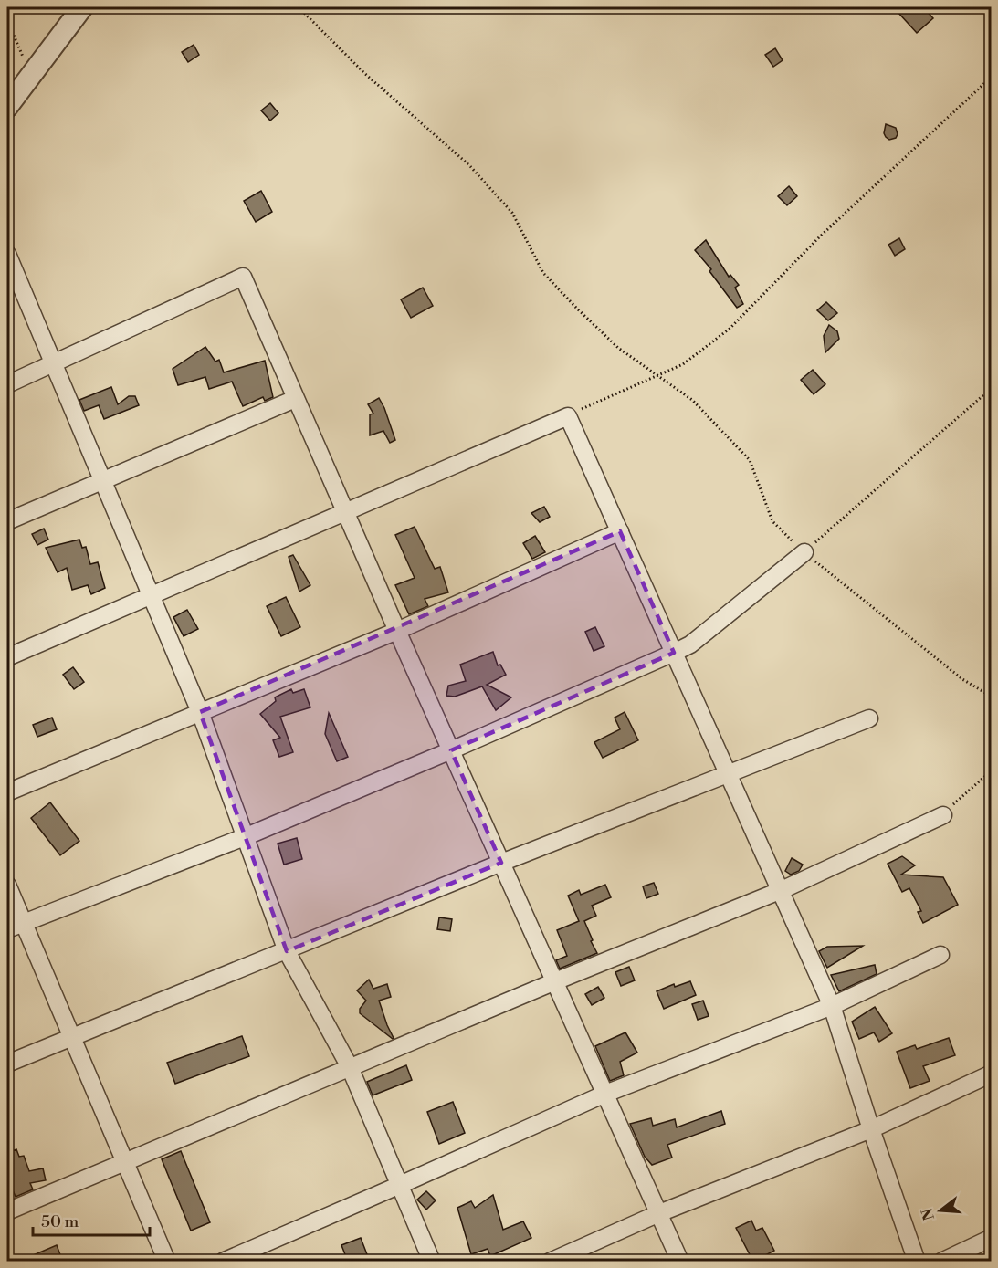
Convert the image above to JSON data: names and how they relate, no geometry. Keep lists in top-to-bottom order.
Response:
{
  "scale_bar": "50 m",
  "north": "left"
}
